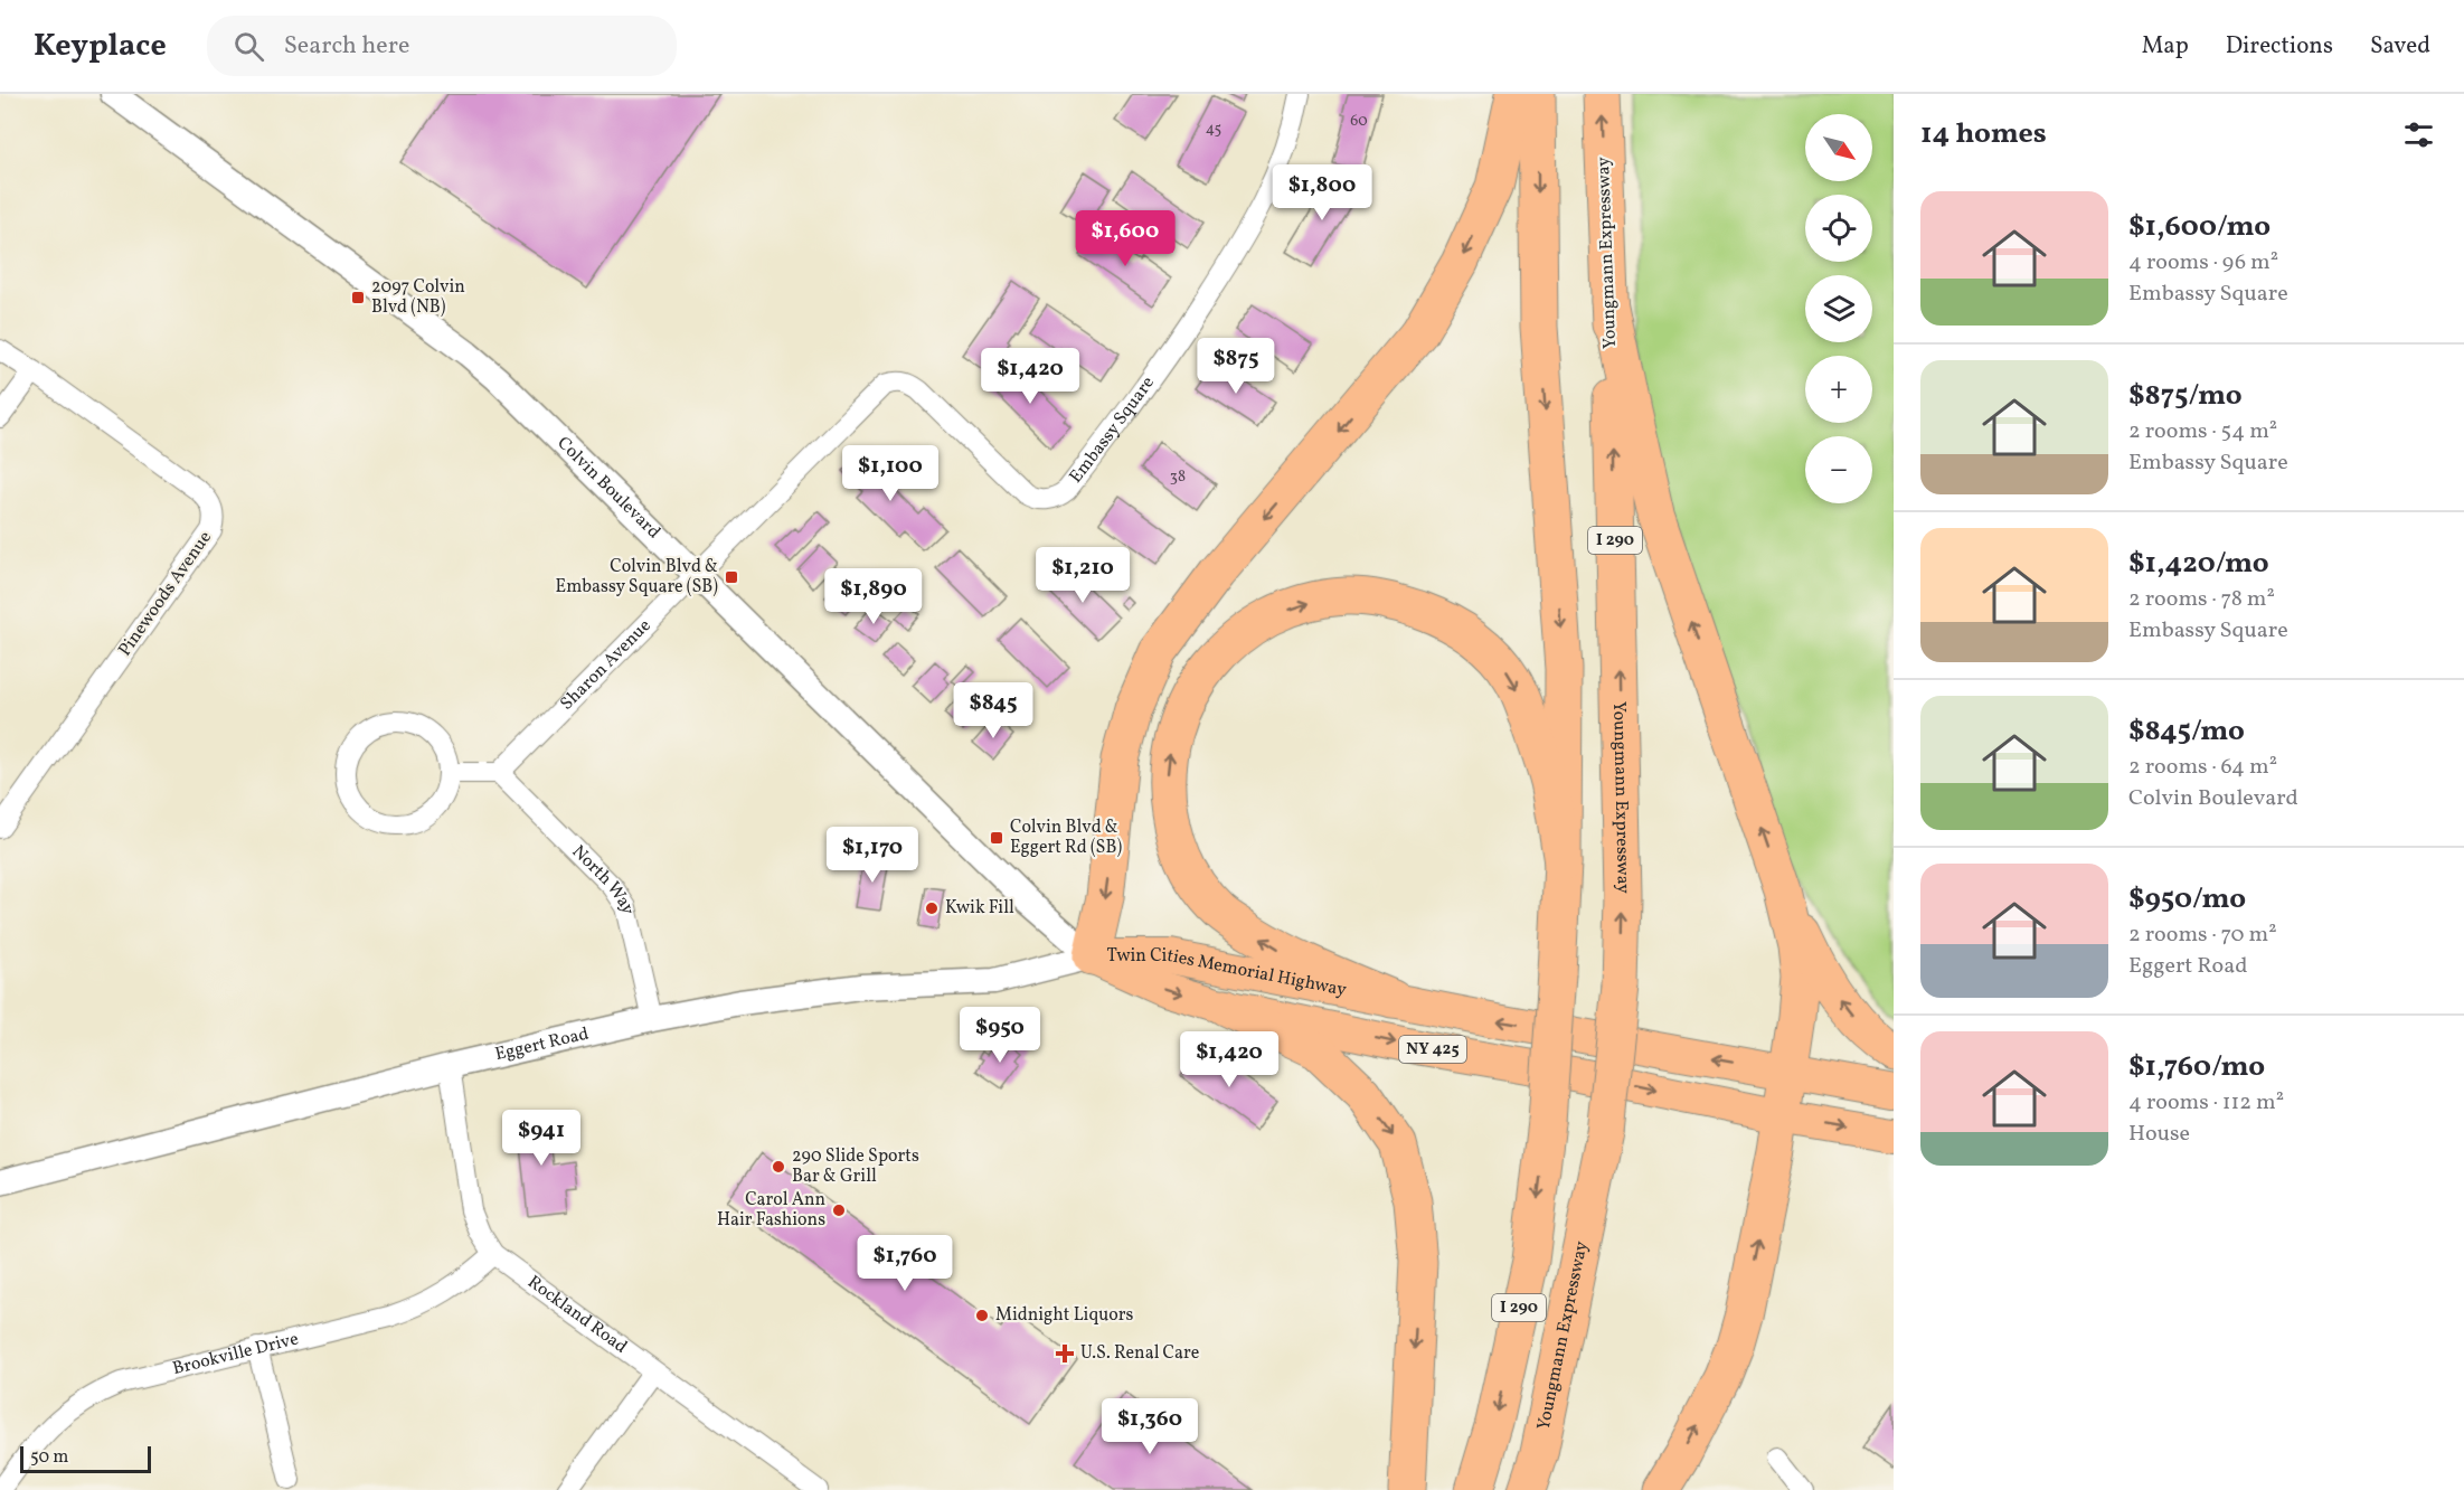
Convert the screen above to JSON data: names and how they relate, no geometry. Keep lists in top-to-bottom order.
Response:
{
  "streets": {
    "highway": ["Youngmann Expressway", "I 290"],
    "main road": ["Twin Cities Memorial Highway", "NY 425"],
    "street": [
      "Embassy Square",
      "Colvin Boulevard",
      "Pinewoods Avenue",
      "Sharon Avenue",
      "North Way",
      "Eggert Road",
      "Rockland Road",
      "Brookville Drive"
    ]
  },
  "crossings": [
    ["Embassy Square", "Sharon Avenue"],
    ["Colvin Boulevard", "Sharon Avenue"],
    ["Colvin Boulevard", "Twin Cities Memorial Highway"],
    ["Colvin Boulevard", "Eggert Road"],
    ["Sharon Avenue", "North Way"],
    ["North Way", "Eggert Road"],
    ["Twin Cities Memorial Highway", "Eggert Road"],
    ["Eggert Road", "Rockland Road"],
    ["Rockland Road", "Brookville Drive"]
  ],
  "places": {
    "transit": ["2097 Colvin Blvd (NB)", "Colvin Blvd & Embassy Square (SB)", "Colvin Blvd & Eggert Rd (SB)"],
    "other": [
      "Kwik Fill",
      "290 Slide Sports Bar & Grill",
      "Carol Ann Hair Fashions",
      "Midnight Liquors"
    ],
    "health": ["U.S. Renal Care"]
  },
  "house_numbers": ["60", "45", "38"],
  "scale_bar": "50 m",
  "north": "bottom right",
  "page": {
    "header": "Keyplace",
    "search": "Search here",
    "nav": ["Map", "Directions", "Saved"],
    "heading": "14 homes",
    "map_buttons": ["+", "−"],
    "price": [
      "$1,800",
      "$1,600",
      "$875",
      "$1,420",
      "$1,100",
      "$1,210",
      "$1,890",
      "$845",
      "$1,170",
      "$950",
      "$1,420",
      "$941",
      "$1,760",
      "$1,360"
    ],
    "list": [
      {
        "name": "$1,600/mo",
        "note": "4 rooms · 96 m² · Embassy Square"
      },
      {
        "name": "$875/mo",
        "note": "2 rooms · 54 m² · Embassy Square"
      },
      {
        "name": "$1,420/mo",
        "note": "2 rooms · 78 m² · Embassy Square"
      },
      {
        "name": "$845/mo",
        "note": "2 rooms · 64 m² · Colvin Boulevard"
      },
      {
        "name": "$950/mo",
        "note": "2 rooms · 70 m² · Eggert Road"
      },
      {
        "name": "$1,760/mo",
        "note": "4 rooms · 112 m² · House"
      }
    ],
    "scale": "50 m"
  }
}
